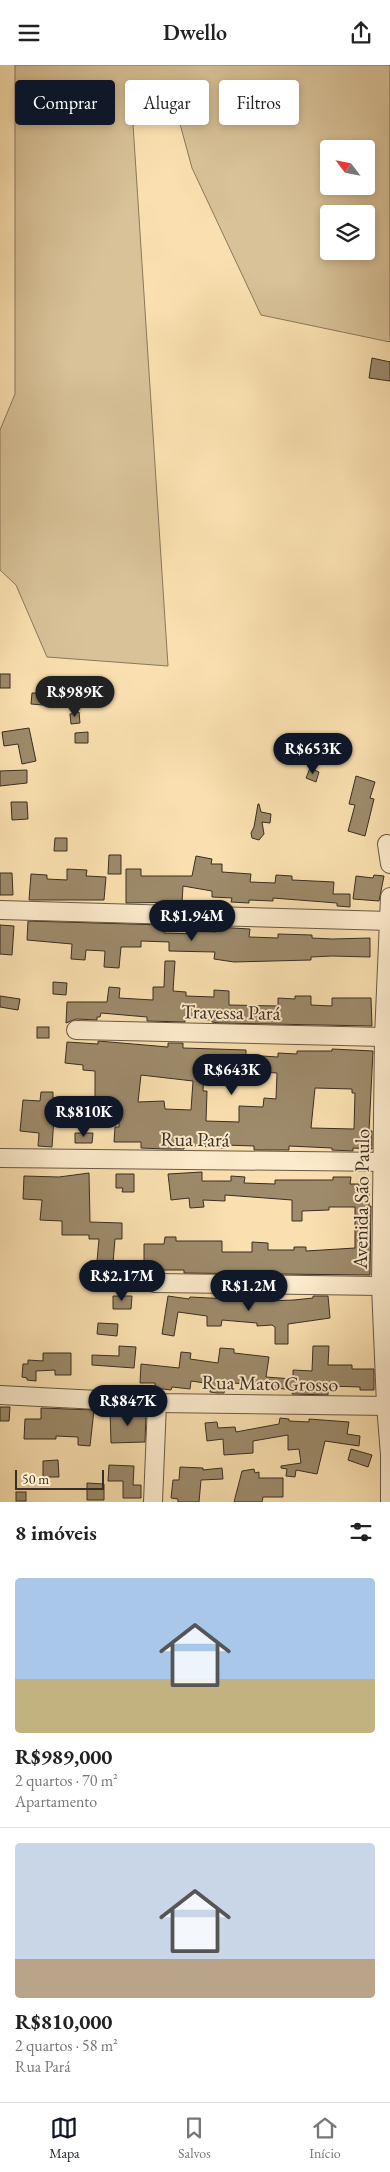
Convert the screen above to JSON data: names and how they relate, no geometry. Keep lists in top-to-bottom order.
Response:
{
  "streets": {
    "street": [
      "Travessa Pará",
      "Rua Pará",
      "Avenida São Paulo",
      "Rua Mato Grosso"
    ]
  },
  "crossings": [
    ["Travessa Pará", "Avenida São Paulo"],
    ["Rua Pará", "Avenida São Paulo"],
    ["Avenida São Paulo", "Rua Mato Grosso"]
  ],
  "scale_bar": "50 m",
  "north": "top left",
  "page": {
    "header": "Dwello",
    "chip": ["Comprar", "Alugar", "Filtros"],
    "price": [
      "R$989K",
      "R$653K",
      "R$1.94M",
      "R$643K",
      "R$810K",
      "R$2.17M",
      "R$1.2M",
      "R$847K"
    ],
    "scale": "50 m",
    "heading": "8 imóveis",
    "list": [
      {
        "name": "R$989,000",
        "note": "2 quartos · 70 m² · Apartamento"
      },
      {
        "name": "R$810,000",
        "note": "2 quartos · 58 m² · Rua Pará"
      }
    ],
    "tabs": ["Mapa", "Salvos", "Início"]
  }
}
